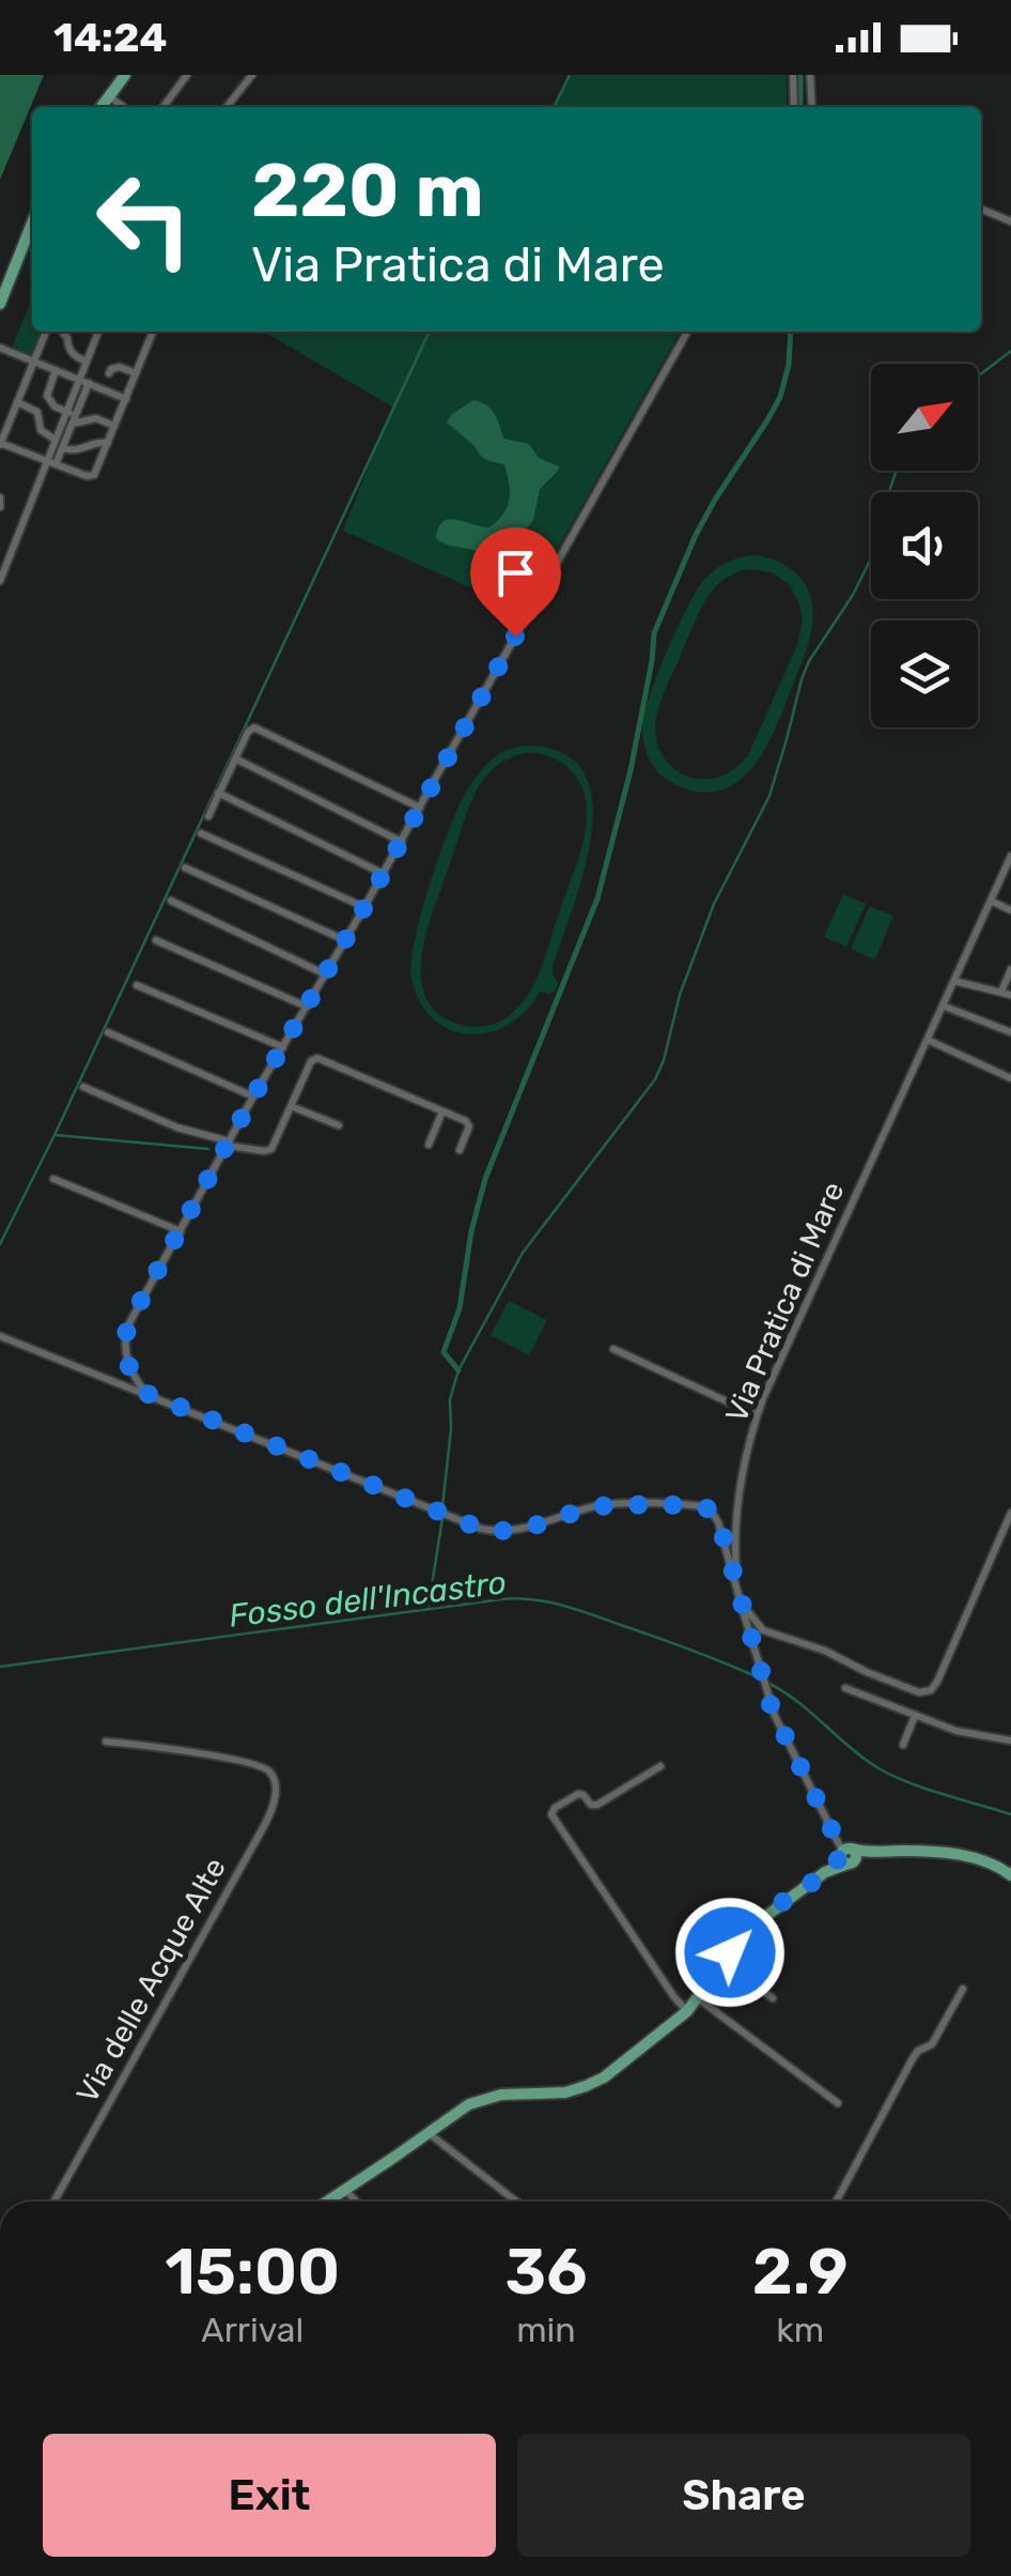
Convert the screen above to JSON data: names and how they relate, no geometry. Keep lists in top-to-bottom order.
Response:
{
  "streets": {
    "street": ["Via Pratica di Mare", "Via delle Acque Alte"]
  },
  "water": ["Fosso dell'Incastro"],
  "north": "top right",
  "page": {
    "status": "14:24",
    "turn": ["220 m", "Via Pratica di Mare"],
    "eta": [
      "15:00",
      "Arrival",
      "36",
      "min",
      "2.9",
      "km"
    ],
    "buttons": ["Exit", "Share"]
  }
}
